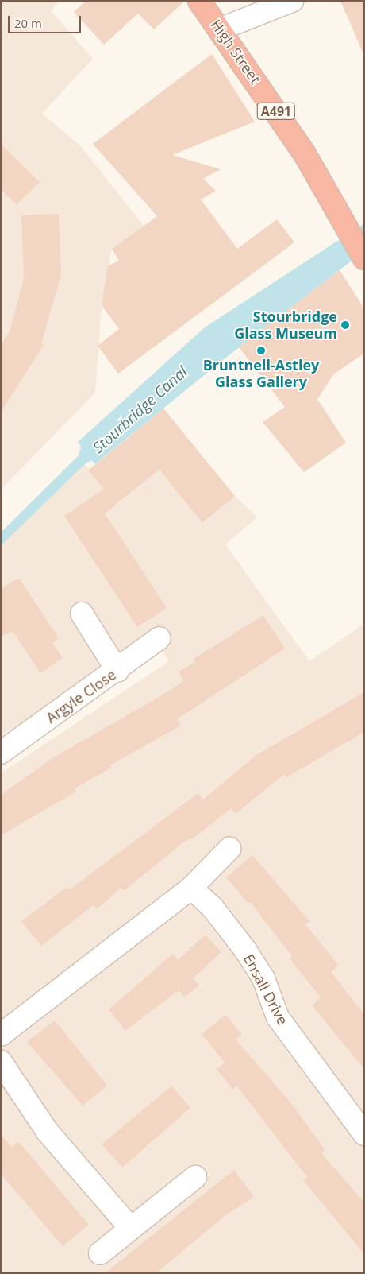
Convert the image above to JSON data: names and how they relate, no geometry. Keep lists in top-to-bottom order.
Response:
{
  "streets": {
    "highway": ["High Street", "A491"],
    "street": ["Argyle Close", "Ensall Drive"]
  },
  "water": ["Stourbridge Canal"],
  "places": ["Stourbridge Glass Museum", "Bruntnell-Astley Glass Gallery"],
  "scale_bar": "20 m"
}
